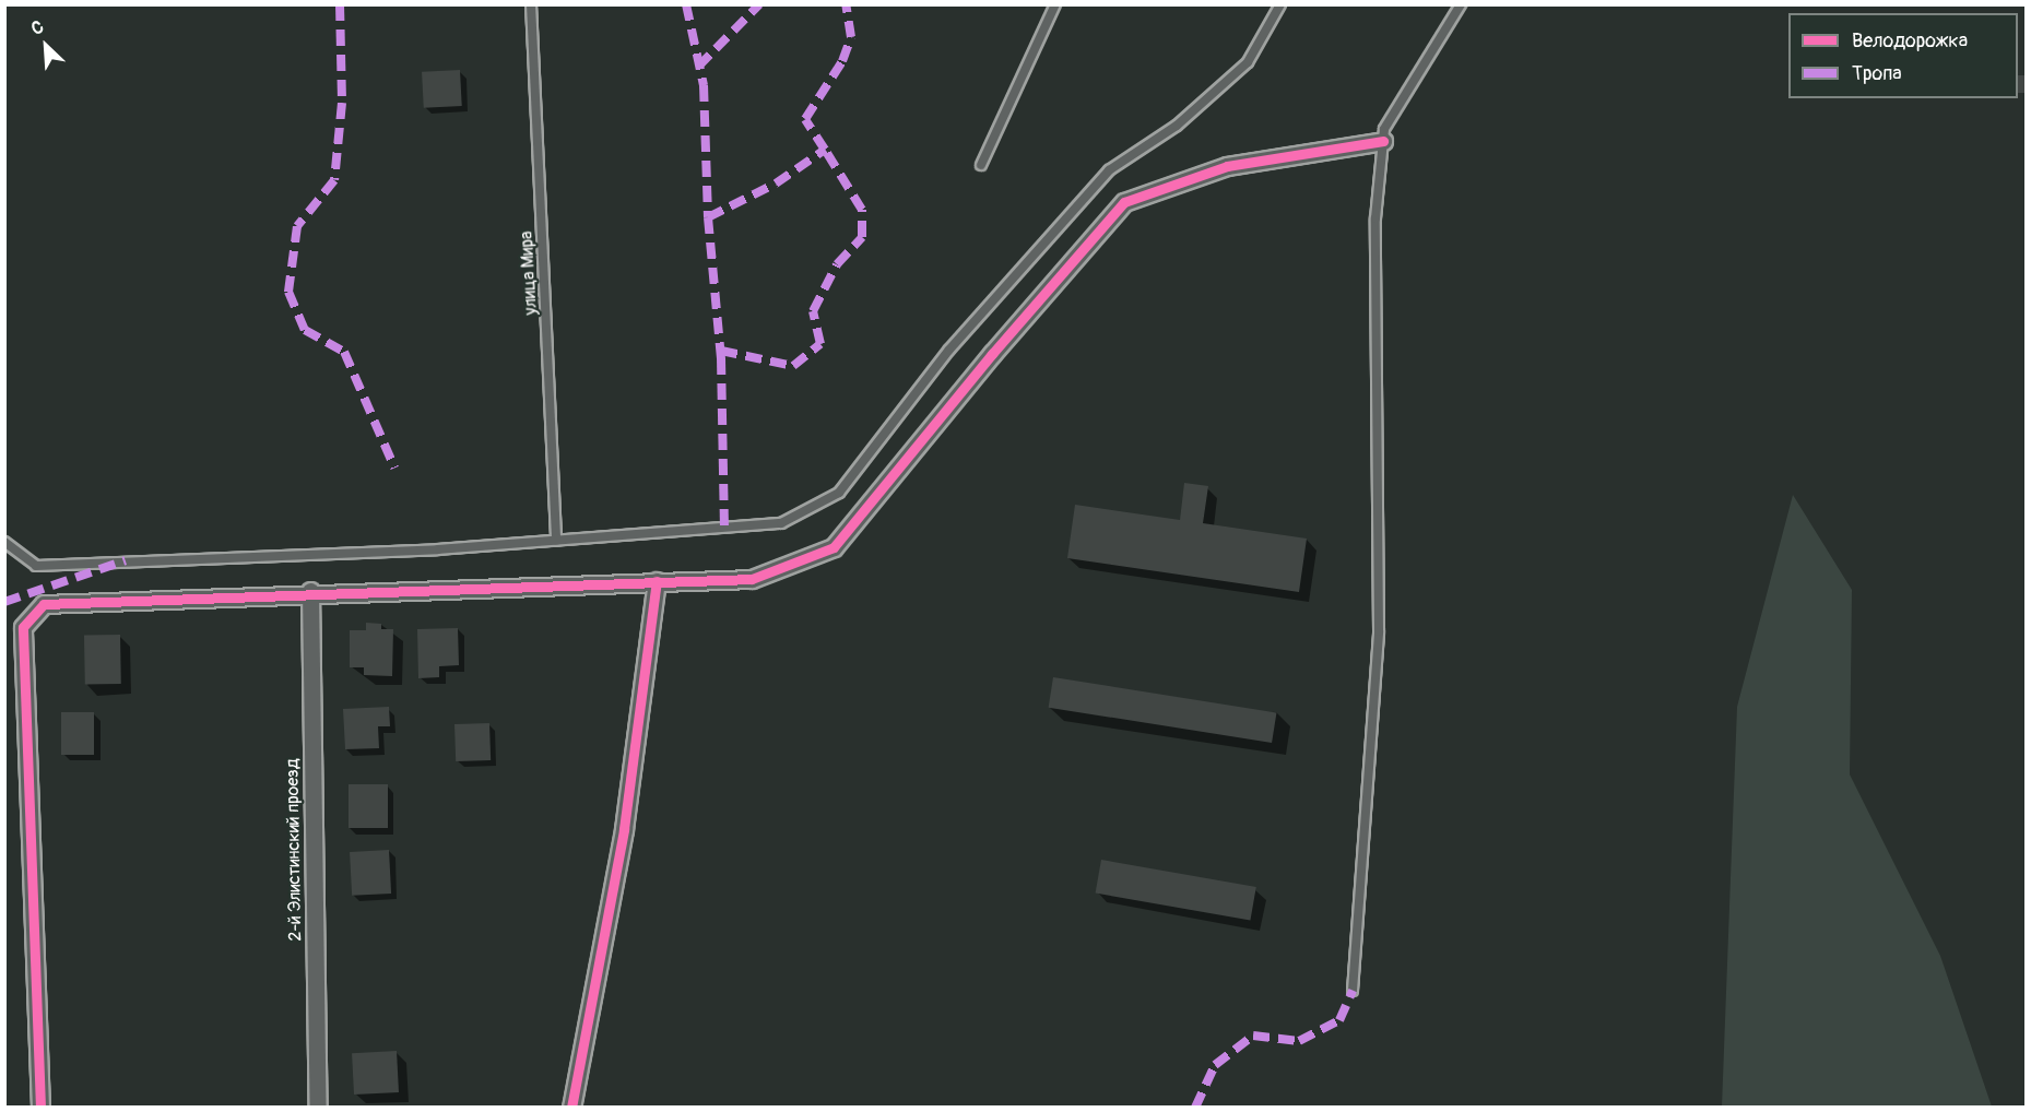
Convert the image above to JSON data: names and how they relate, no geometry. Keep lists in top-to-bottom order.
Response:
{
  "streets": {
    "street": ["2-й Элистинский проезд"],
    "lane": ["улица Мира"]
  },
  "legend": ["Велодорожка", "Тропа"],
  "north": "top left"
}
